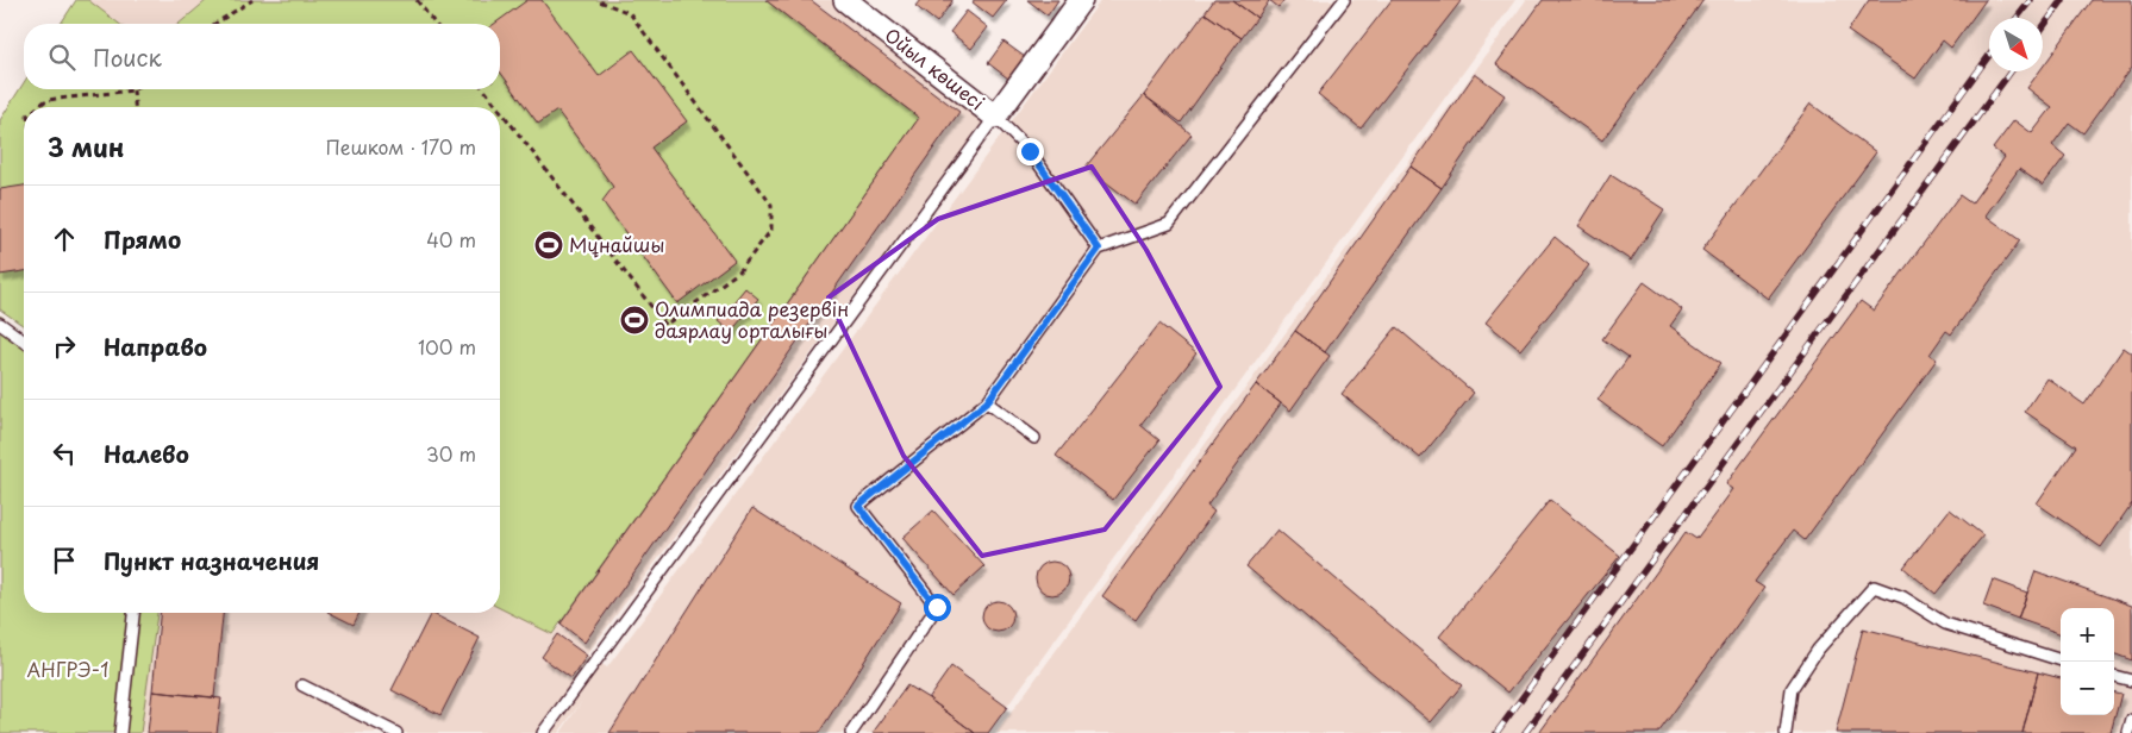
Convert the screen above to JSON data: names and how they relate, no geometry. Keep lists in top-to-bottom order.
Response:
{
  "streets": {
    "street": ["Ойыл көшесі"]
  },
  "parks": ["АНГРЭ-1"],
  "places": {
    "sports": ["Мұнайшы", "Олимпиада резервін даярлау орталығы"]
  },
  "north": "bottom right",
  "page": {
    "search": "Поиск",
    "heading": ["3 мин", "Пешком · 170 m"],
    "list": [
      ["Прямо", "40 m"],
      ["Направо", "100 m"],
      ["Налево", "30 m"],
      "Пункт назначения"
    ],
    "map_buttons": ["+", "−"]
  }
}
